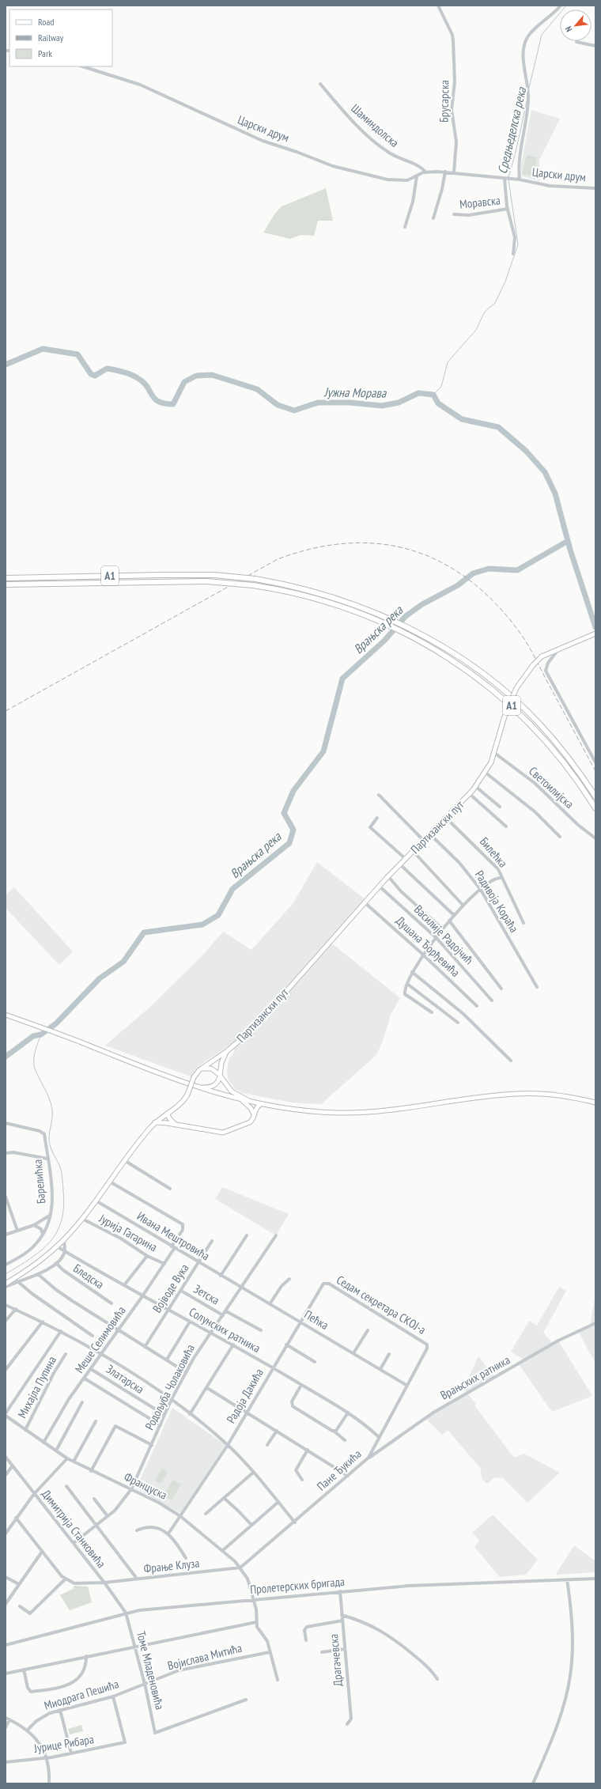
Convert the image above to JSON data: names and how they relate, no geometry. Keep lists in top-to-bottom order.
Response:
{
  "streets": {
    "highway": ["A1"],
    "main road": ["Партизански пут"],
    "street": [
      "Брусарска",
      "Шаминдолска",
      "Царски друм",
      "Моравска",
      "Светоилијска",
      "Билећка",
      "Радивоја Кораћа",
      "Василије Радојчић",
      "Душана Ђорђевића",
      "Барелићка",
      "Јурија Гагарина",
      "Ивана Мештровића",
      "Бледска",
      "Војводе Вука",
      "Зетска",
      "Седам секретара СКОЈ-а",
      "Пећка",
      "Солунских ратника",
      "Меше Селимовића",
      "Врањских ратника",
      "Златарска",
      "Михајла Пупина",
      "Родољуба Чолаковића",
      "Радоја Дакића",
      "Пане Ђукића",
      "Француска",
      "Димитрија Станковића",
      "Фрање Клуза",
      "Пролетерских бригада",
      "Војислава Митића",
      "Драгачевска",
      "Томе Младеновића",
      "Миодрага Пешића",
      "Јурице Рибара"
    ]
  },
  "crossings": [
    ["Брусарска", "Царски друм"],
    ["Шаминдолска", "Царски друм"],
    ["Царски друм", "Моравска"],
    ["Светоилијска", "Партизански пут"],
    ["Партизански пут", "Билећка"],
    ["Партизански пут", "Радивоја Кораћа"],
    ["Партизански пут", "Василије Радојчић"],
    ["Партизански пут", "Душана Ђорђевића"],
    ["Партизански пут", "Јурија Гагарина"],
    ["Партизански пут", "Ивана Мештровића"],
    ["Партизански пут", "Солунских ратника"],
    ["Партизански пут", "Меше Селимовића"],
    ["Јурија Гагарина", "Меше Селимовића"],
    ["Ивана Мештровића", "Војводе Вука"],
    ["Ивана Мештровића", "Пећка"],
    ["Ивана Мештровића", "Меше Селимовића"],
    ["Ивана Мештровића", "Родољуба Чолаковића"],
    ["Војводе Вука", "Зетска"],
    ["Војводе Вука", "Солунских ратника"],
    ["Зетска", "Родољуба Чолаковића"],
    ["Седам секретара СКОЈ-а", "Радоја Дакића"],
    ["Седам секретара СКОЈ-а", "Пане Ђукића"],
    ["Пећка", "Родољуба Чолаковића"],
    ["Пећка", "Радоја Дакића"],
    ["Пећка", "Пане Ђукића"],
    ["Солунских ратника", "Меше Селимовића"],
    ["Солунских ратника", "Родољуба Чолаковића"],
    ["Солунских ратника", "Радоја Дакића"],
    ["Солунских ратника", "Пане Ђукића"],
    ["Меше Селимовића", "Златарска"],
    ["Меше Селимовића", "Француска"],
    ["Врањских ратника", "Пане Ђукића"],
    ["Златарска", "Родољуба Чолаковића"],
    ["Михајла Пупина", "Француска"],
    ["Родољуба Чолаковића", "Француска"],
    ["Родољуба Чолаковића", "Димитрија Станковића"],
    ["Радоја Дакића", "Француска"],
    ["Пане Ђукића", "Француска"],
    ["Пане Ђукића", "Фрање Клуза"],
    ["Француска", "Фрање Клуза"],
    ["Француска", "Пролетерских бригада"],
    ["Димитрија Станковића", "Фрање Клуза"],
    ["Димитрија Станковића", "Пролетерских бригада"],
    ["Димитрија Станковића", "Томе Младеновића"],
    ["Пролетерских бригада", "Драгачевска"],
    ["Пролетерских бригада", "Томе Младеновића"],
    ["Војислава Митића", "Томе Младеновића"],
    ["Војислава Митића", "Миодрага Пешића"],
    ["Томе Младеновића", "Миодрага Пешића"],
    ["Миодрага Пешића", "Јурице Рибара"]
  ],
  "water": ["Средњеделска река", "Јужна Морава", "Врањска река"],
  "legend": ["Road", "Railway", "Park"],
  "north": "bottom left"
}
